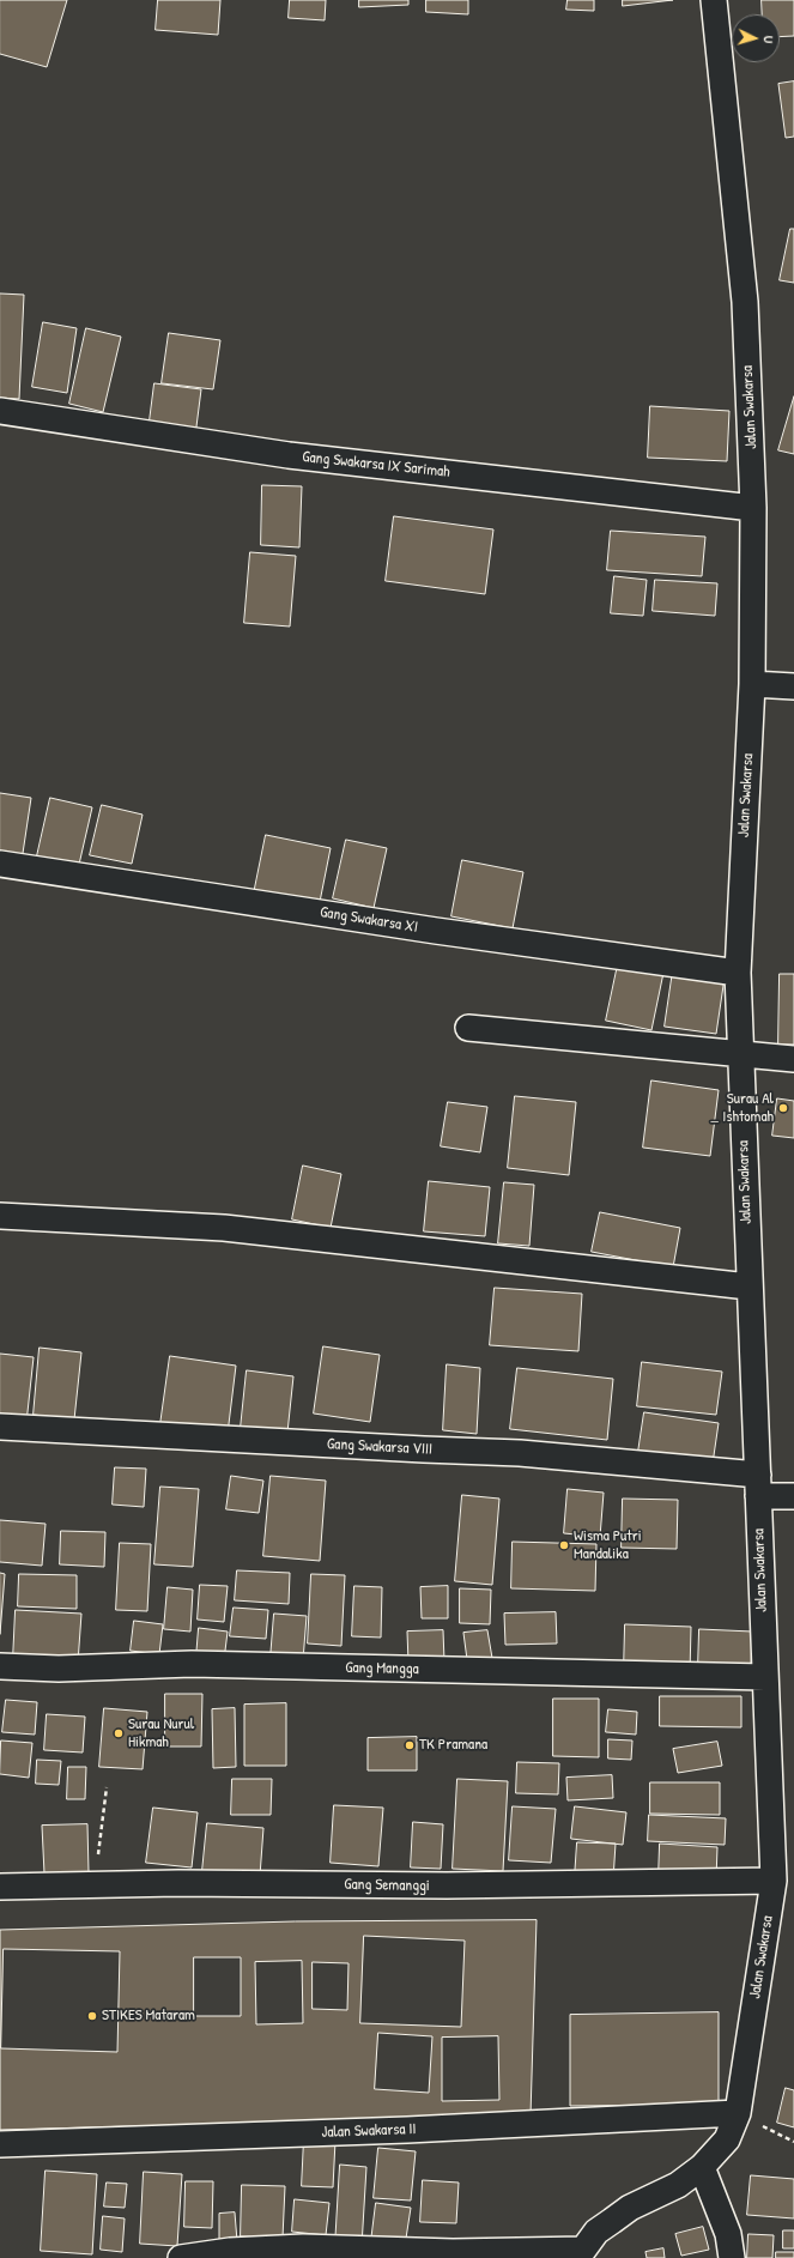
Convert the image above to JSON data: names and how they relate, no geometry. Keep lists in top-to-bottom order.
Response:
{
  "streets": {
    "street": [
      "Jalan Swakarsa",
      "Gang Swakarsa IX Sarimah",
      "Gang Swakarsa XI",
      "Gang Swakarsa VIII",
      "Gang Mangga",
      "Gang Semanggi",
      "Jalan Swakarsa II"
    ]
  },
  "crossings": [
    ["Jalan Swakarsa", "Gang Swakarsa IX Sarimah"],
    ["Jalan Swakarsa", "Gang Swakarsa XI"],
    ["Jalan Swakarsa", "Gang Swakarsa VIII"],
    ["Jalan Swakarsa", "Gang Mangga"],
    ["Jalan Swakarsa", "Gang Semanggi"],
    ["Jalan Swakarsa", "Jalan Swakarsa II"]
  ],
  "places": [
    "Surau Al _ Ishtomah",
    "Wisma Putri Mandalika",
    "Surau Nurul Hikmah",
    "TK Pramana",
    "STIKES Mataram"
  ],
  "north": "right"
}
